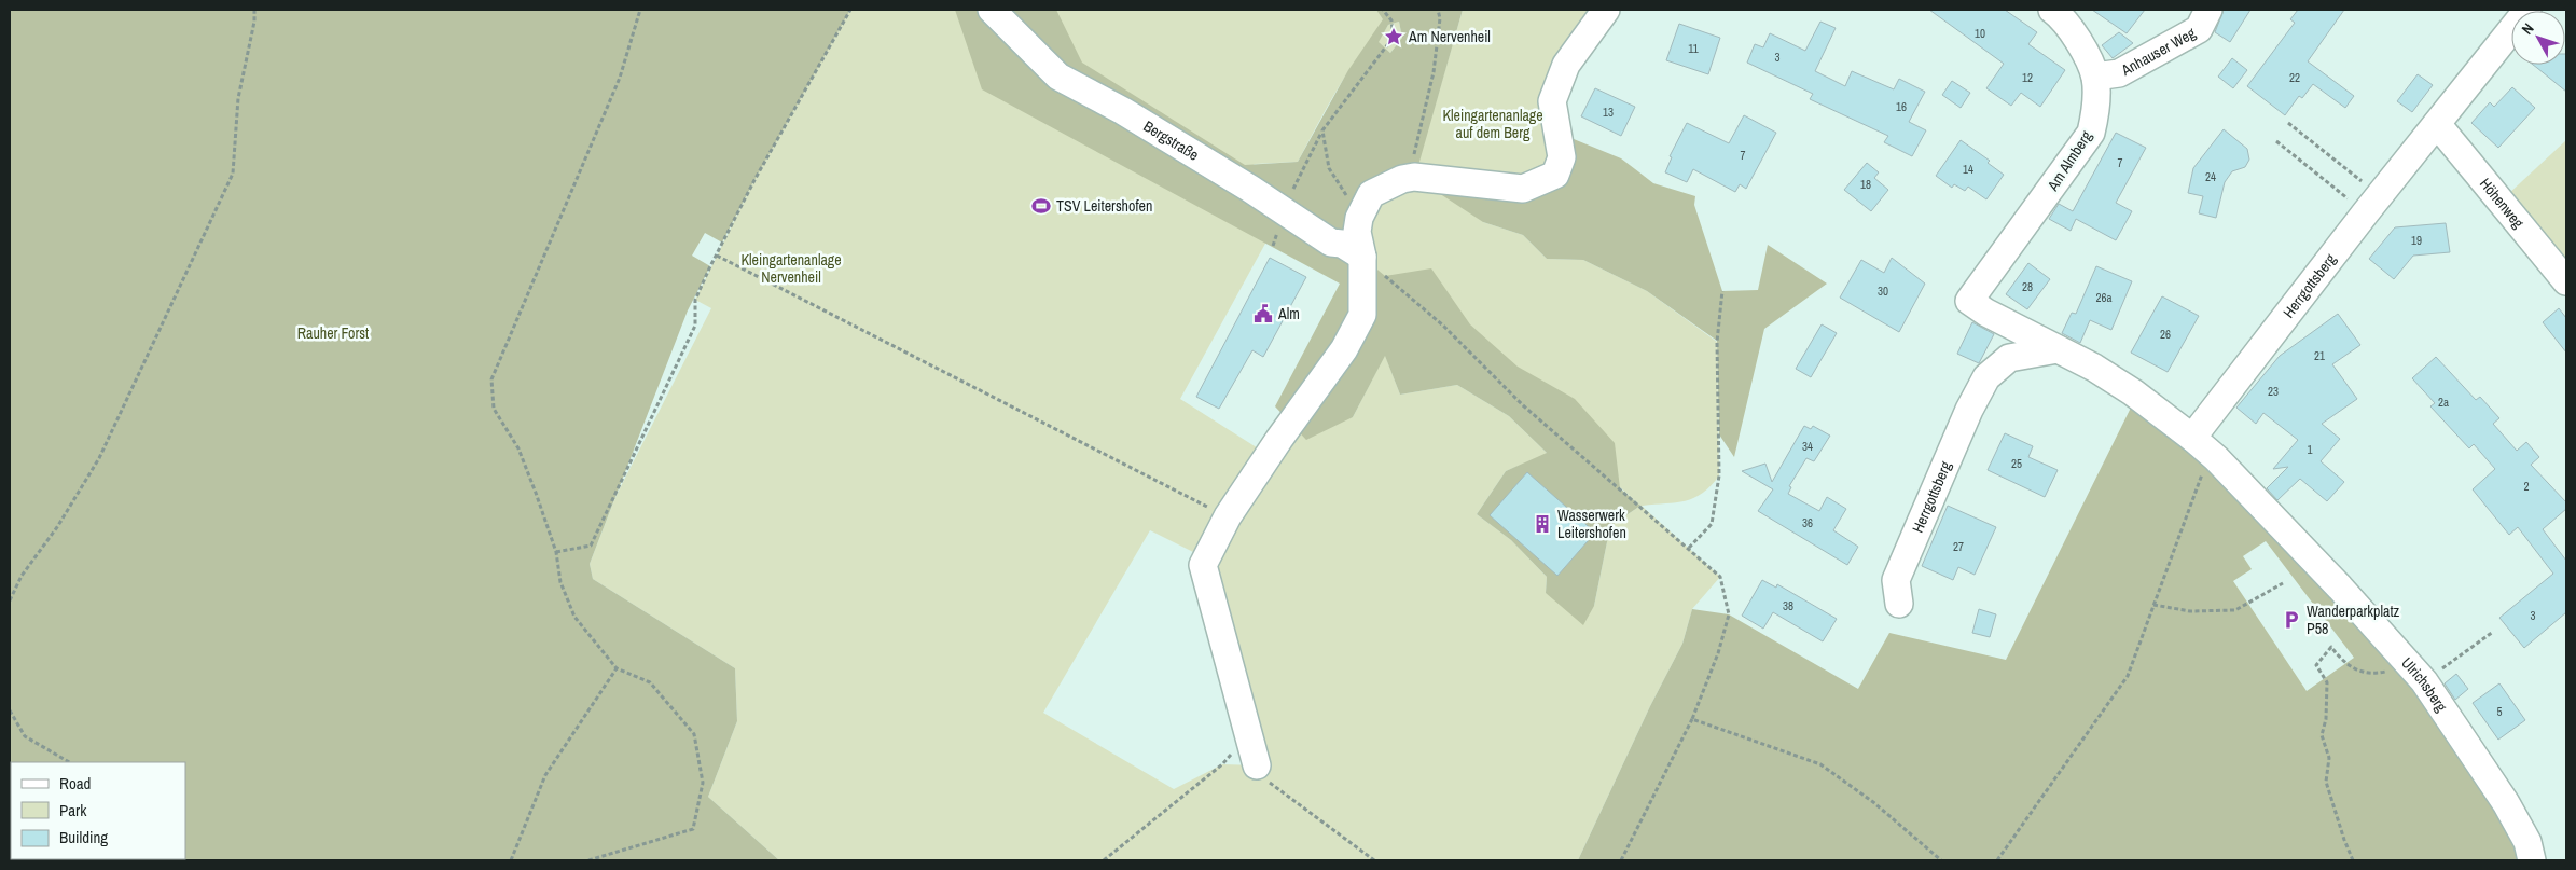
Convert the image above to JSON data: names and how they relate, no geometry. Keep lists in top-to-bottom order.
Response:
{
  "streets": {
    "street": [
      "Anhauser Weg",
      "Bergstraße",
      "Am Almberg",
      "Höhenweg",
      "Herrgottsberg",
      "Ulrichsberg"
    ]
  },
  "crossings": [
    ["Anhauser Weg", "Am Almberg"],
    ["Am Almberg", "Herrgottsberg"],
    ["Höhenweg", "Herrgottsberg"],
    ["Herrgottsberg", "Ulrichsberg"]
  ],
  "parks": ["Kleingartenanlage auf dem Berg", "Kleingartenanlage Nervenheil", "Rauher Forst"],
  "places": {
    "place": ["Am Nervenheil"],
    "sports": ["TSV Leitershofen"],
    "public building": ["Alm"],
    "building": ["Wasserwerk Leitershofen"],
    "parking": ["Wanderparkplatz P58"]
  },
  "house_numbers": [
    "10",
    "11",
    "3",
    "12",
    "22",
    "16",
    "13",
    "7",
    "7",
    "14",
    "24",
    "18",
    "19",
    "28",
    "30",
    "26a",
    "26",
    "21",
    "23",
    "2a",
    "34",
    "1",
    "25",
    "2",
    "36",
    "27",
    "38",
    "3",
    "5"
  ],
  "legend": ["Road", "Park", "Building"],
  "north": "top left"
}
